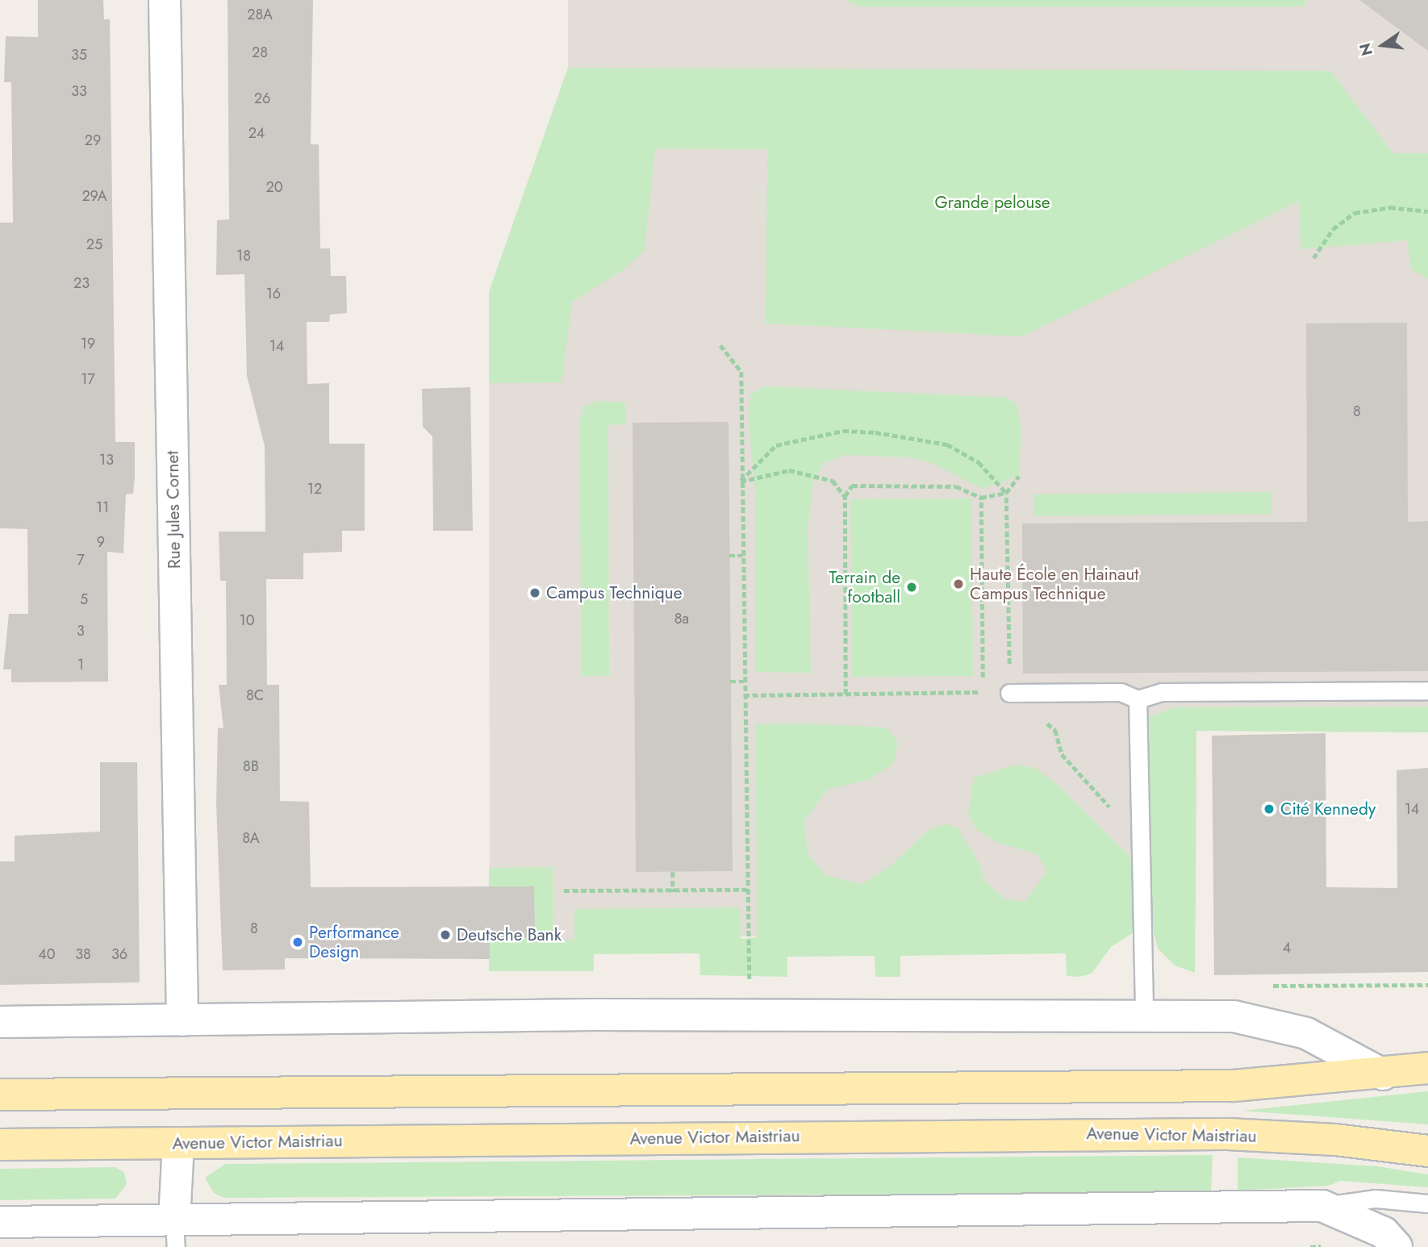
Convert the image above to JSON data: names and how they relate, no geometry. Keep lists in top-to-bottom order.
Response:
{
  "streets": {
    "main road": ["Avenue Victor Maistriau"],
    "street": ["Rue Jules Cornet"]
  },
  "parks": ["Grande pelouse"],
  "places": [
    "Haute École en Hainaut Campus Technique",
    "Terrain de football",
    "Campus Technique",
    "Cité Kennedy",
    "Deutsche Bank",
    "Performance Design"
  ],
  "house_numbers": [
    "28A",
    "28",
    "35",
    "33",
    "26",
    "24",
    "29",
    "20",
    "29A",
    "25",
    "18",
    "23",
    "16",
    "19",
    "14",
    "17",
    "8",
    "13",
    "12",
    "11",
    "9",
    "7",
    "5",
    "8a",
    "10",
    "3",
    "1",
    "8C",
    "8B",
    "14",
    "8A",
    "8",
    "4",
    "40",
    "38",
    "36"
  ],
  "north": "left"
}
